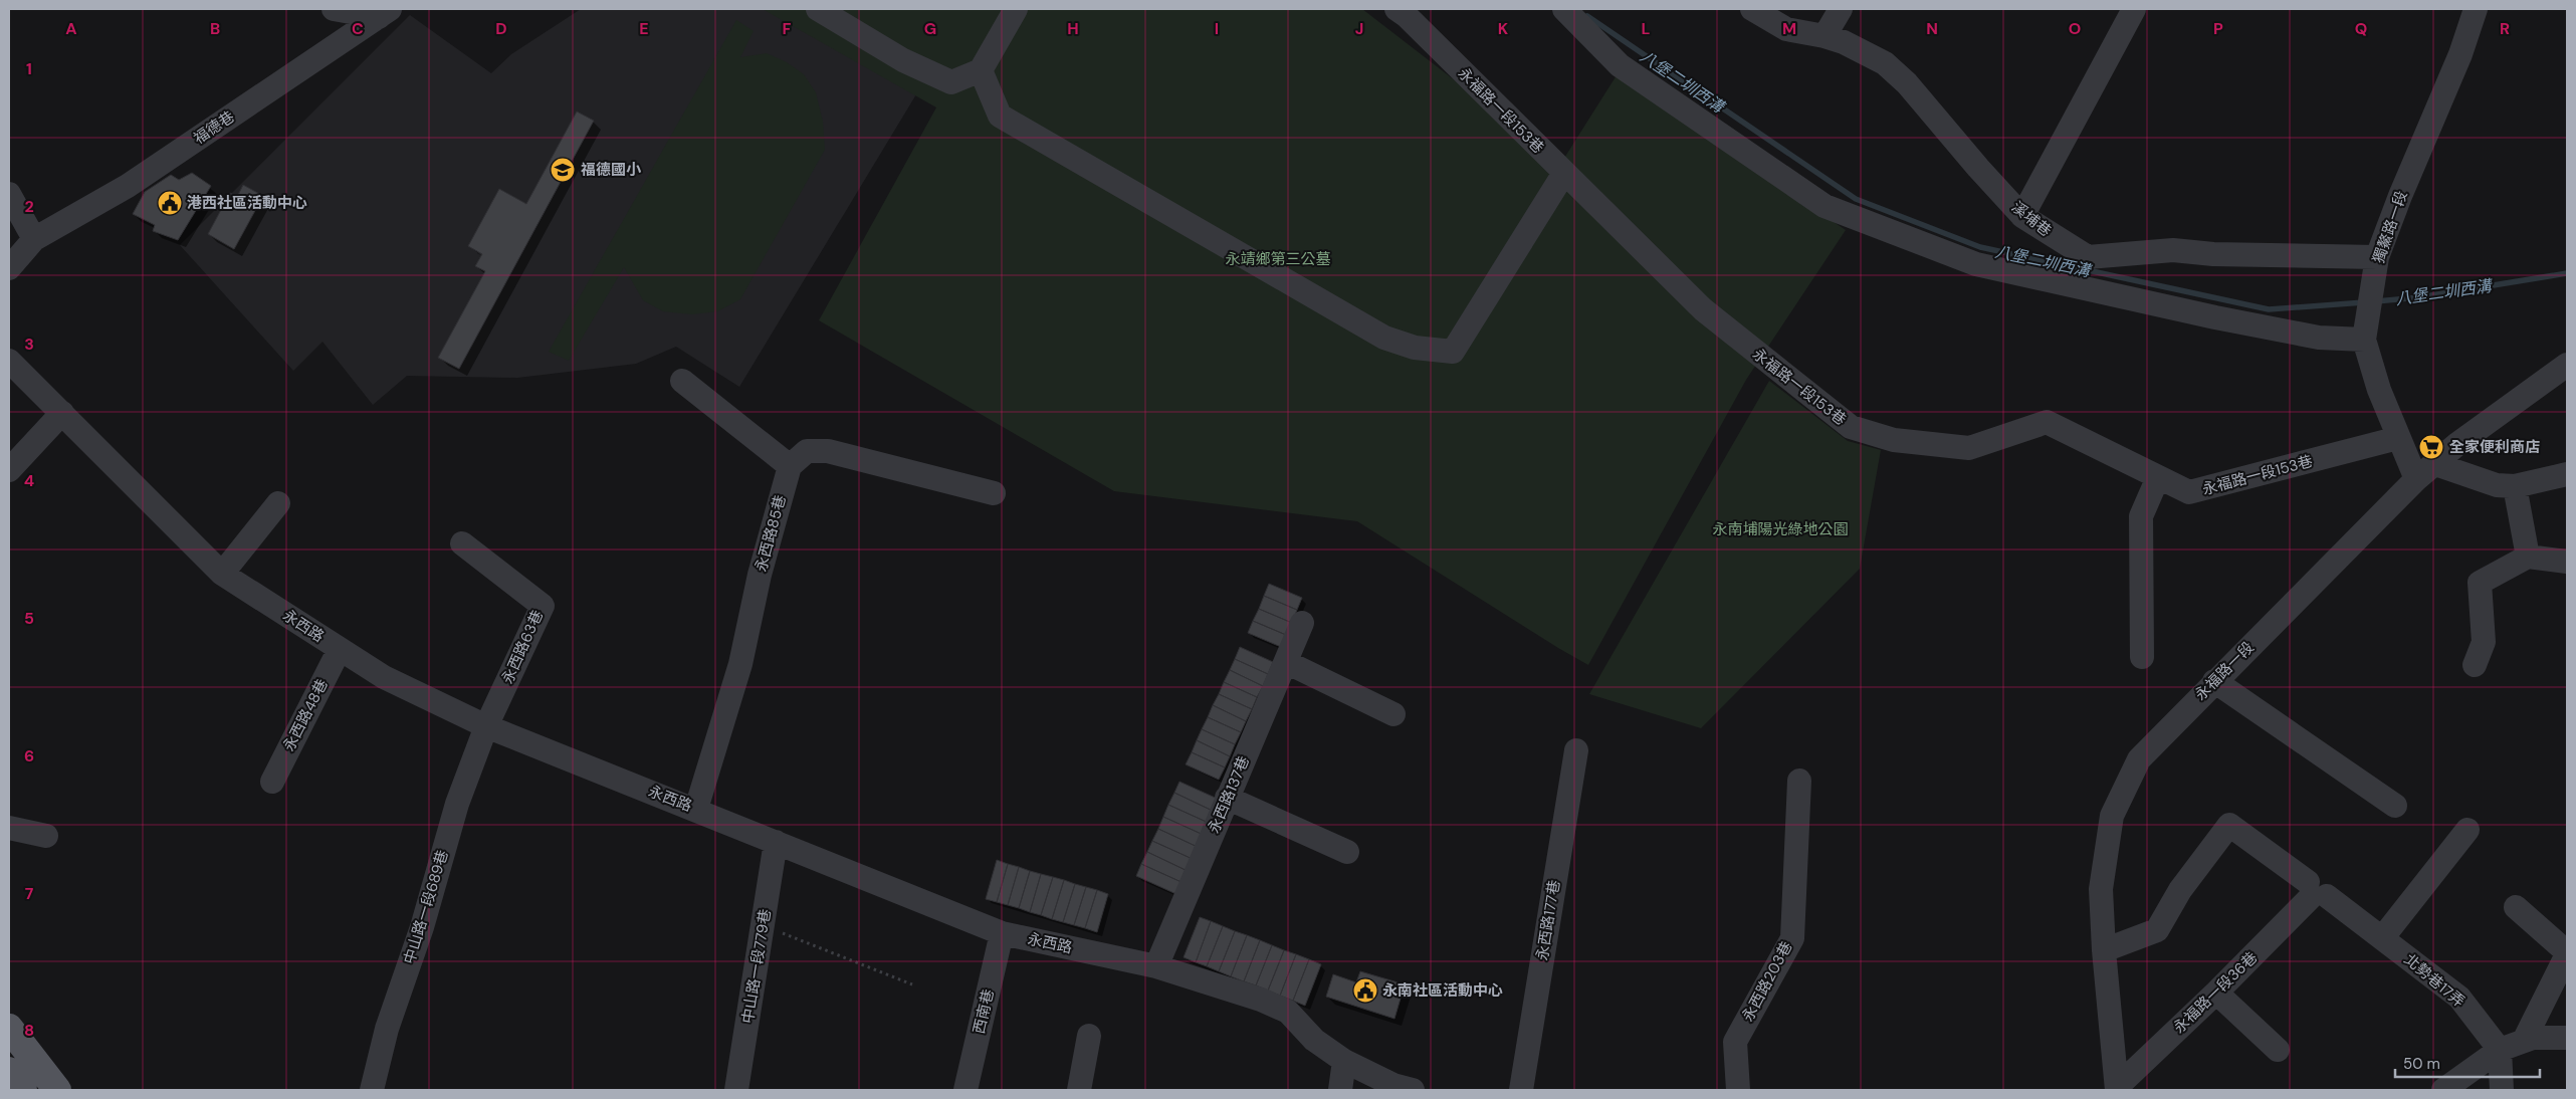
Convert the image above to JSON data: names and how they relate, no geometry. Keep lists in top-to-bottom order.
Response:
{
  "streets": {
    "street": [
      "永福路一段153巷",
      "福德巷",
      "溪埔巷",
      "獨鰲路一段",
      "永西路85巷",
      "永西路",
      "永西路63巷",
      "永福路一段",
      "永西路48巷",
      "永西路137巷",
      "中山路一段689巷",
      "永西路177巷",
      "中山路一段779巷",
      "北勢巷17弄",
      "永西路203巷",
      "永福路一段36巷",
      "西南巷"
    ]
  },
  "crossings": [
    ["永福路一段153巷", "獨鰲路一段"],
    ["溪埔巷", "獨鰲路一段"],
    ["獨鰲路一段", "永福路一段"],
    ["永西路85巷", "永西路"],
    ["永西路", "永西路63巷"],
    ["永西路", "永西路48巷"],
    ["永西路", "永西路137巷"],
    ["永西路", "中山路一段689巷"],
    ["永西路", "中山路一段779巷"],
    ["永西路", "西南巷"],
    ["永西路63巷", "中山路一段689巷"],
    ["永福路一段", "北勢巷17弄"],
    ["永福路一段", "永福路一段36巷"],
    ["北勢巷17弄", "永福路一段36巷"]
  ],
  "water": ["八堡二圳西溝"],
  "parks": ["永靖鄉第三公墓", "永南埔陽光綠地公園"],
  "places": {
    "school or university": ["福德國小"],
    "public building": ["港西社區活動中心", "永南社區活動中心"],
    "supermarket": ["全家便利商店"]
  },
  "scale_bar": "50 m",
  "grid": {
    "columns": [
      "A",
      "B",
      "C",
      "D",
      "E",
      "F",
      "G",
      "H",
      "I",
      "J",
      "K",
      "L",
      "M",
      "N",
      "O",
      "P",
      "Q",
      "R"
    ],
    "rows": [
      "1",
      "2",
      "3",
      "4",
      "5",
      "6",
      "7",
      "8"
    ]
  }
}
